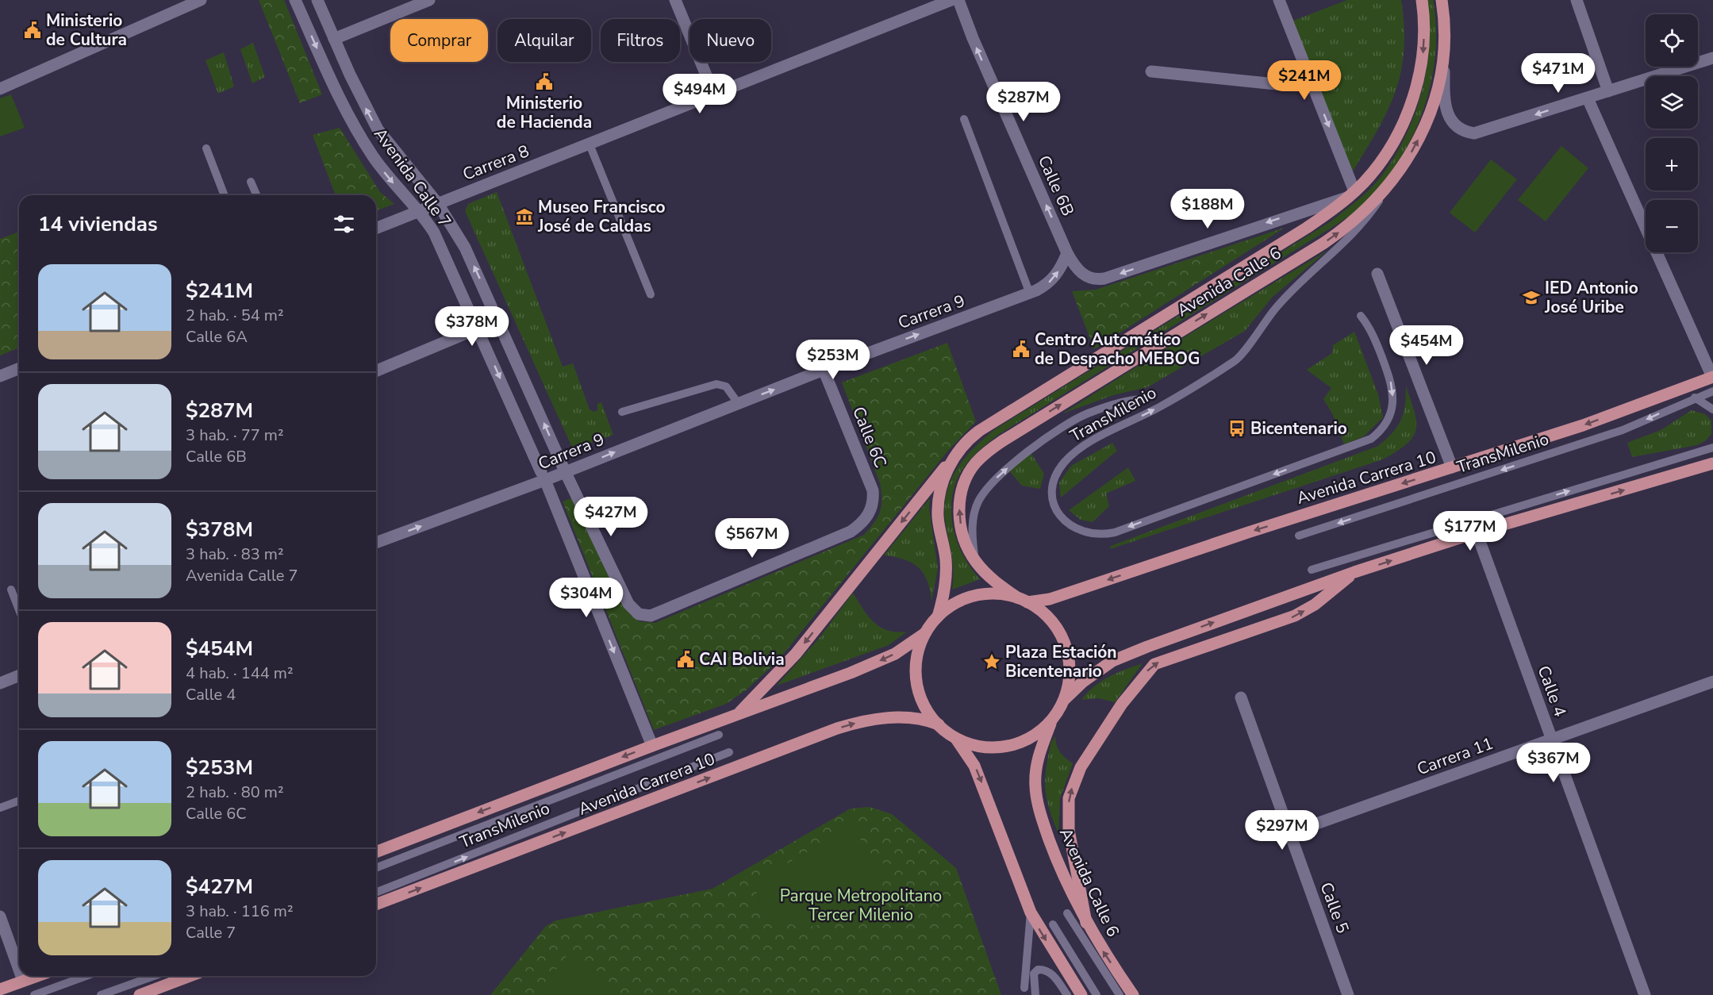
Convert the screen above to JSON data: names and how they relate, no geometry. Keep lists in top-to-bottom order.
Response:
{
  "streets": {
    "main road": ["Avenida Calle 6", "Avenida Carrera 10"],
    "street": [
      "Carrera 8",
      "Avenida Calle 7",
      "Calle 6B",
      "Carrera 9",
      "Calle 6C",
      "Calle 4",
      "Carrera 11",
      "Calle 5"
    ],
    "lane": ["TransMilenio"]
  },
  "crossings": [
    ["Carrera 8", "Avenida Calle 7"],
    ["Avenida Calle 7", "Carrera 9"],
    ["Avenida Calle 7", "Calle 6C"],
    ["Avenida Calle 7", "Avenida Carrera 10"],
    ["Calle 6B", "Carrera 9"],
    ["Avenida Calle 6", "TransMilenio"],
    ["Avenida Calle 6", "Avenida Carrera 10"],
    ["Carrera 9", "Calle 6C"],
    ["Calle 4", "Carrera 11"],
    ["Carrera 11", "Calle 5"]
  ],
  "one_way": ["Calle 6B", "Carrera 9"],
  "parks": ["Parque Metropolitano Tercer Milenio"],
  "places": {
    "public building": [
      "Ministerio de Cultura",
      "Ministerio de Hacienda",
      "Centro Automático de Despacho MEBOG",
      "CAI Bolivia"
    ],
    "museum": ["Museo Francisco José de Caldas"],
    "school or university": ["IED Antonio José Uribe"],
    "bus stop": ["Bicentenario"],
    "place": ["Plaza Estación Bicentenario"]
  },
  "page": {
    "map_buttons": ["+", "−"],
    "chip": [
      "Comprar",
      "Alquilar",
      "Filtros",
      "Nuevo"
    ],
    "price": [
      "$471M",
      "$241M",
      "$494M",
      "$287M",
      "$188M",
      "$378M",
      "$454M",
      "$253M",
      "$427M",
      "$177M",
      "$567M",
      "$304M",
      "$367M",
      "$297M"
    ],
    "heading": "14 viviendas",
    "list": [
      {
        "name": "$241M",
        "note": "2 hab. · 54 m² · Calle 6A"
      },
      {
        "name": "$287M",
        "note": "3 hab. · 77 m² · Calle 6B"
      },
      {
        "name": "$378M",
        "note": "3 hab. · 83 m² · Avenida Calle 7"
      },
      {
        "name": "$454M",
        "note": "4 hab. · 144 m² · Calle 4"
      },
      {
        "name": "$253M",
        "note": "2 hab. · 80 m² · Calle 6C"
      },
      {
        "name": "$427M",
        "note": "3 hab. · 116 m² · Calle 7"
      }
    ]
  }
}
